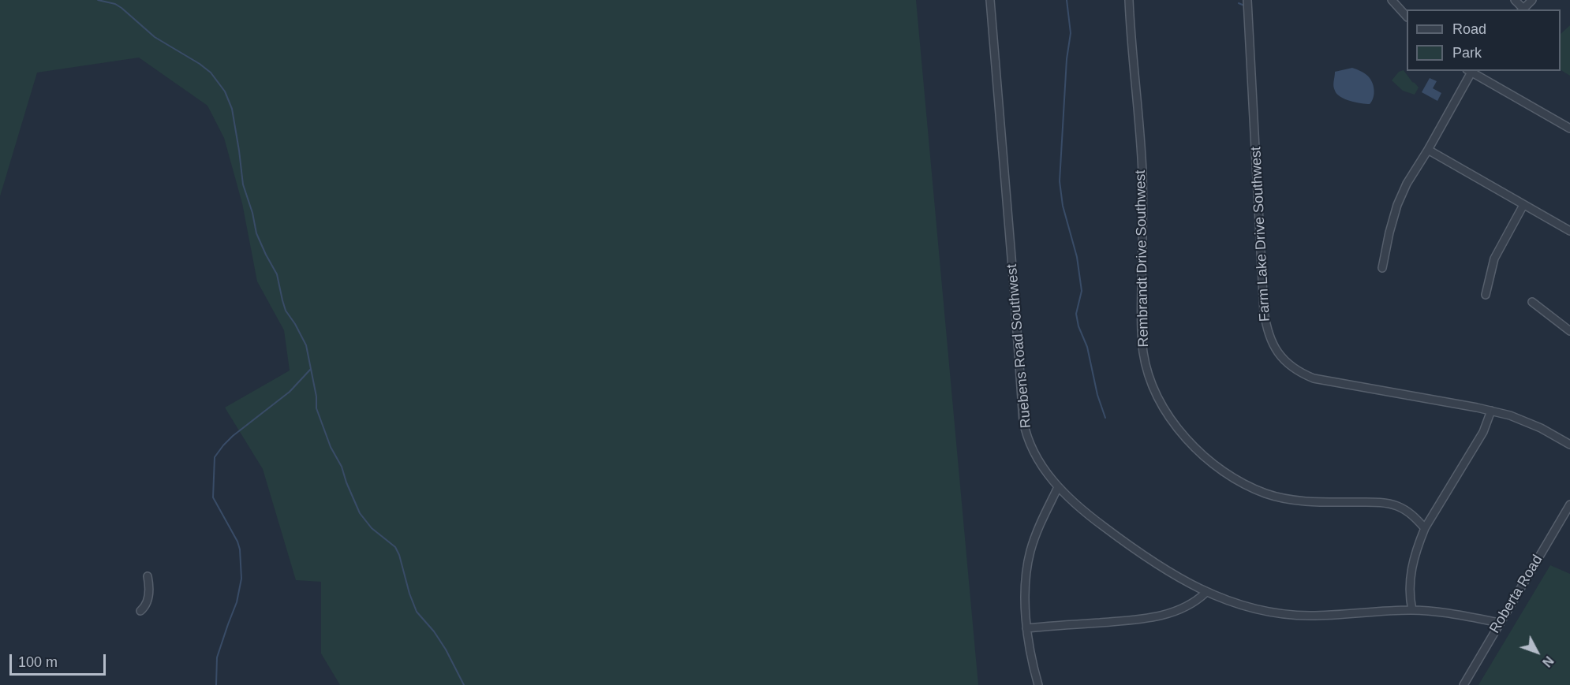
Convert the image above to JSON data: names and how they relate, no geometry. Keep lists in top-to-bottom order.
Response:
{
  "streets": {
    "street": [
      "Farm Lake Drive Southwest",
      "Rembrandt Drive Southwest",
      "Ruebens Road Southwest",
      "Roberta Road"
    ]
  },
  "crossings": [
    ["Ruebens Road Southwest", "Roberta Road"]
  ],
  "legend": ["Road", "Park"],
  "scale_bar": "100 m",
  "north": "bottom right"
}
